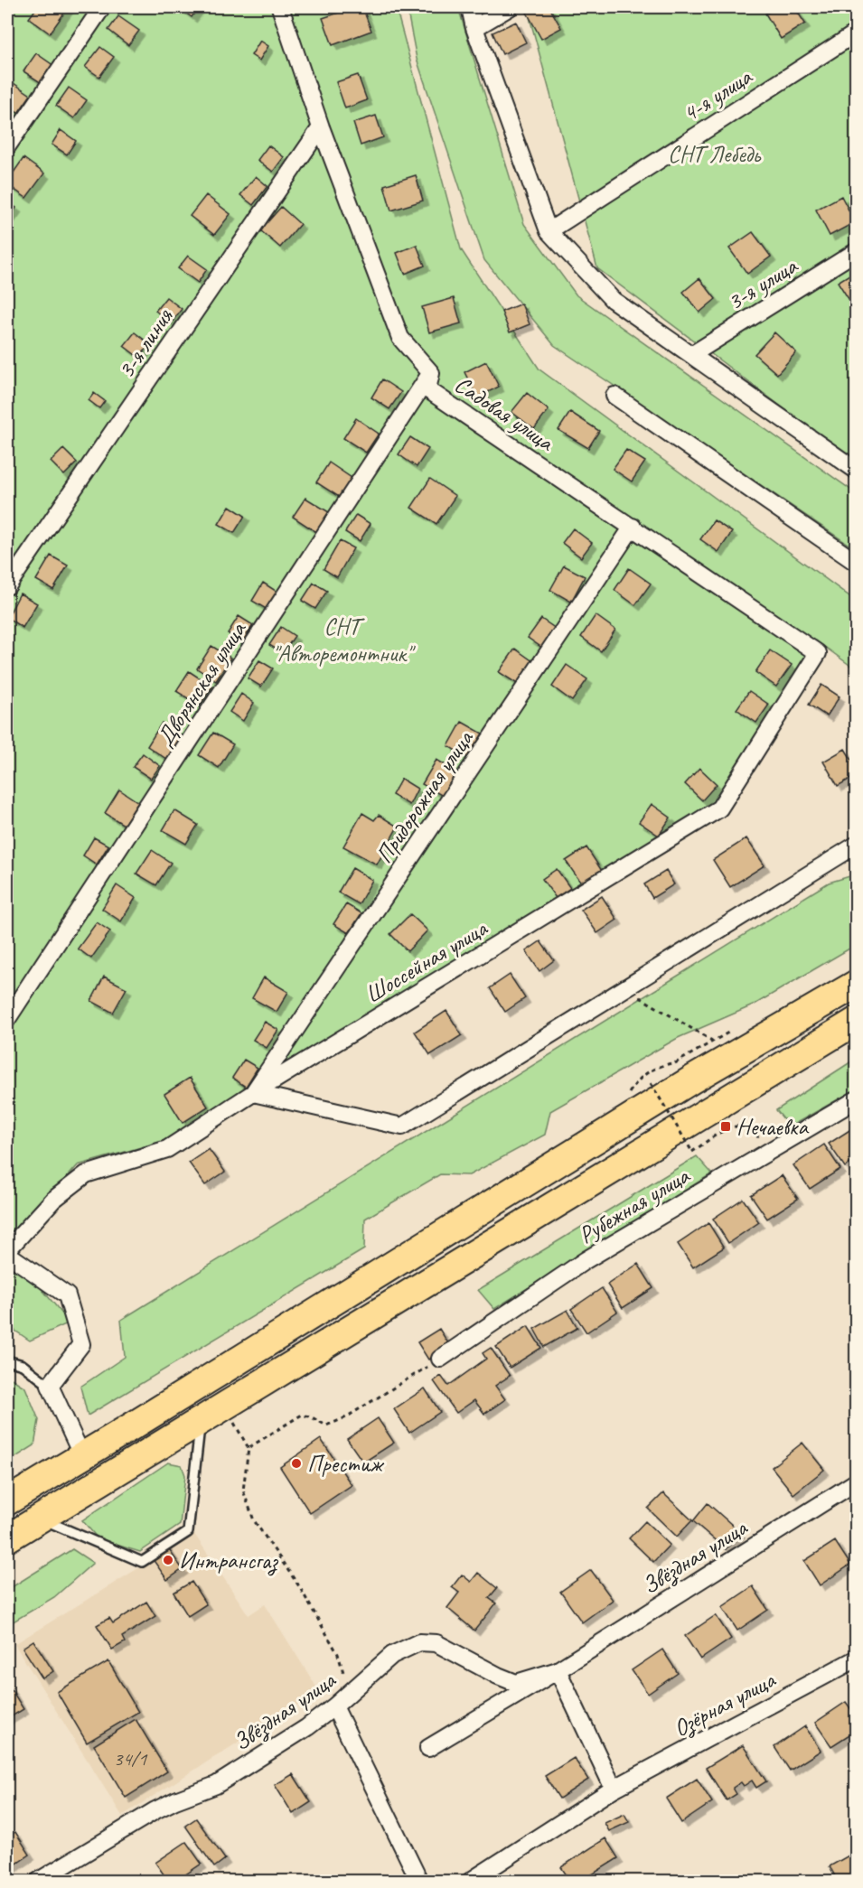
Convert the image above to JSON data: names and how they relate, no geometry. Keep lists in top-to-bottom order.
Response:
{
  "streets": {
    "street": [
      "4-я улица",
      "3-я улица",
      "3-я линия",
      "Садовая улица",
      "Дворянская улица",
      "Придорожная улица",
      "Шоссейная улица",
      "Рубежная улица",
      "Звёздная улица",
      "Озёрная улица"
    ]
  },
  "crossings": [
    ["3-я линия", "Садовая улица"],
    ["Садовая улица", "Дворянская улица"],
    ["Садовая улица", "Придорожная улица"],
    ["Садовая улица", "Шоссейная улица"],
    ["Придорожная улица", "Шоссейная улица"]
  ],
  "parks": ["СНТ Лебедь", "СНТ \"Авторемонтник\""],
  "places": {
    "transit": ["Нечаевка"],
    "other": ["Престиж", "Интрансгаз"]
  },
  "house_numbers": ["34/1"]
}
